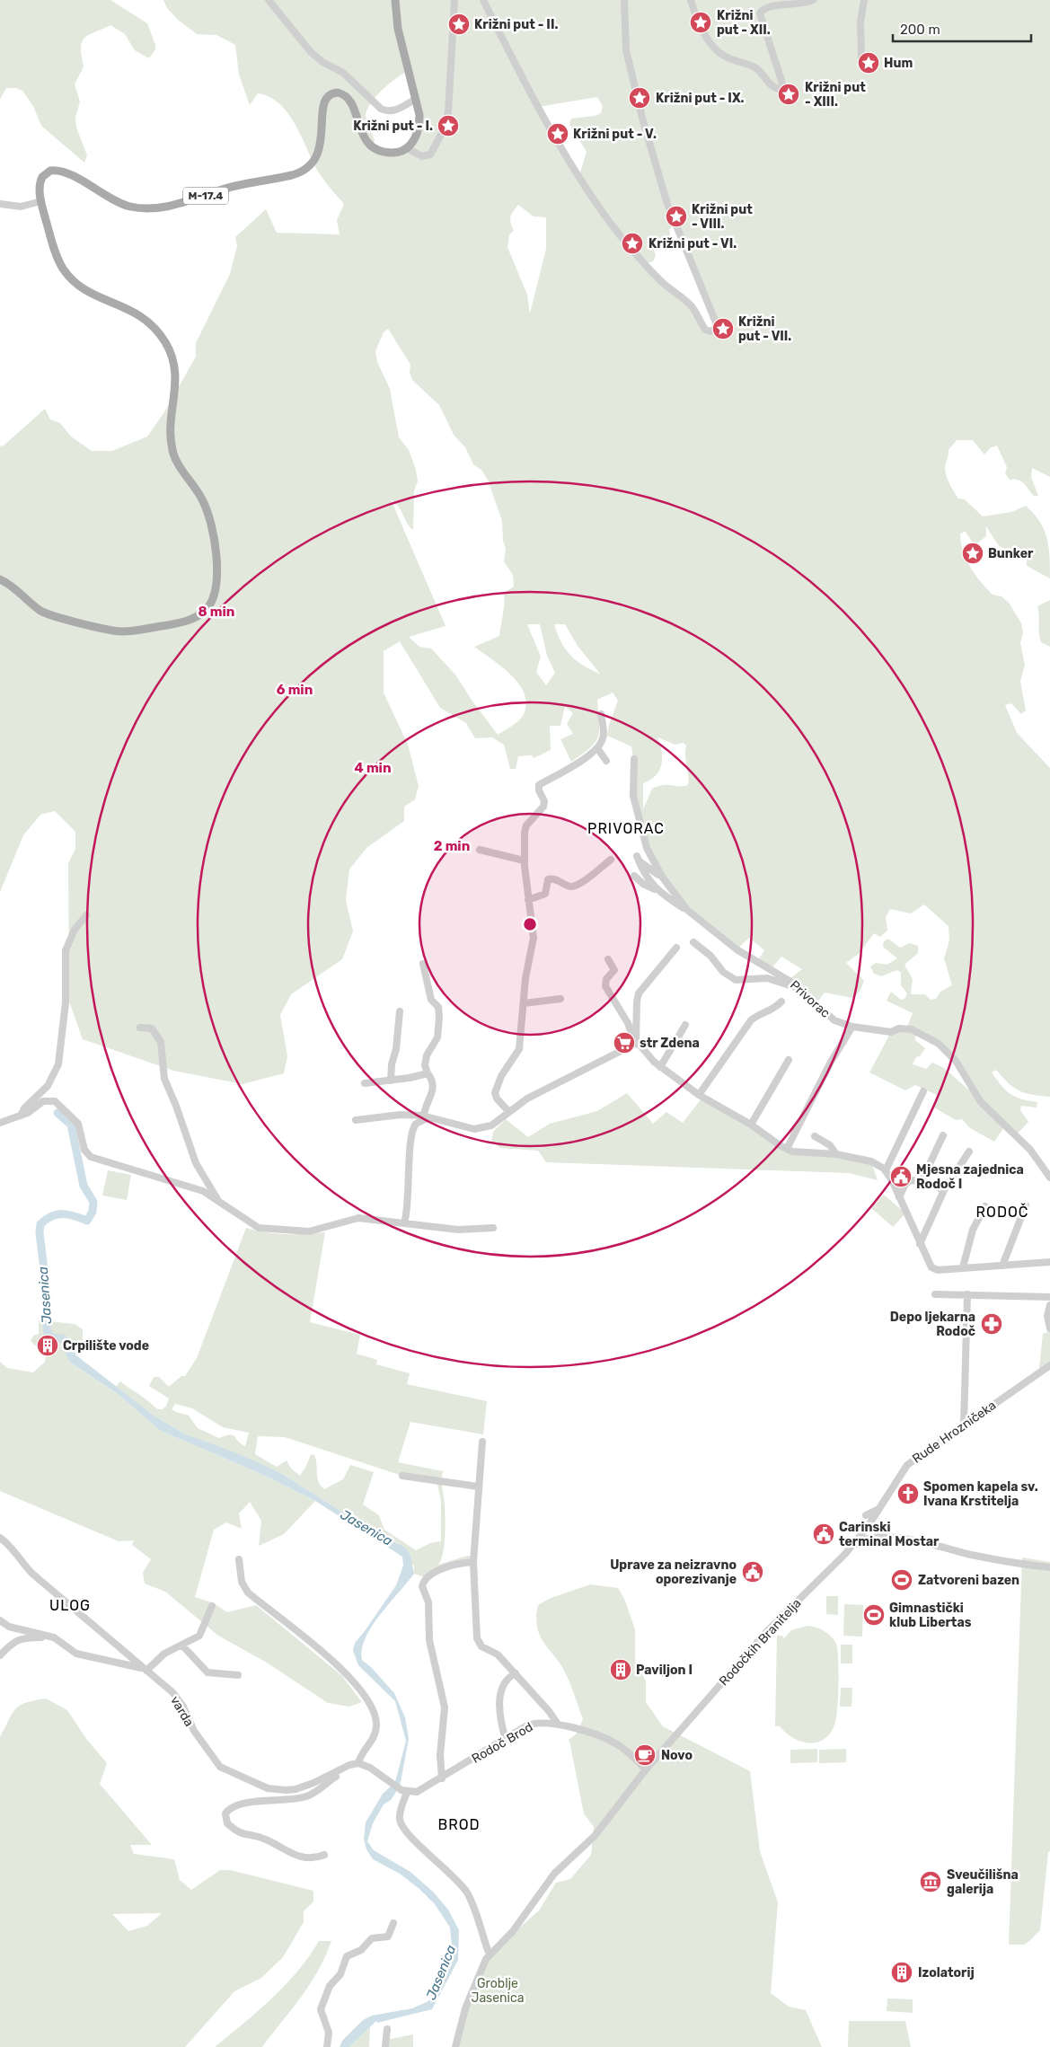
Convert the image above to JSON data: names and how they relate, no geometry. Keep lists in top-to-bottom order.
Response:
{
  "streets": {
    "main road": ["M-17.4"],
    "street": [
      "Privorac",
      "Rude Hrozničeka",
      "Rodočkih Branitelja",
      "varda",
      "Rodoč Brod"
    ]
  },
  "crossings": [
    ["Rude Hrozničeka", "Rodočkih Branitelja"],
    ["Rodočkih Branitelja", "Rodoč Brod"]
  ],
  "districts": [
    "PRIVORAC",
    "RODOČ",
    "ULOG",
    "BROD"
  ],
  "water": ["Jasenica"],
  "parks": ["Groblje Jasenica"],
  "places": {
    "place": [
      "Križni put - XII.",
      "Križni put - II.",
      "Hum",
      "Križni put - XIII.",
      "Križni put - IX.",
      "Križni put - I.",
      "Križni put - V.",
      "Križni put - VIII.",
      "Križni put - VI.",
      "Križni put - VII.",
      "Bunker"
    ],
    "supermarket": ["str Zdena"],
    "public building": ["Mjesna zajednica Rodoč I", "Carinski terminal Mostar", "Uprave za neizravno oporezivanje"],
    "pharmacy": ["Depo ljekarna Rodoč"],
    "building": ["Crpilište vode", "Paviljon I", "Izolatorij"],
    "church": ["Spomen kapela sv. Ivana Krstitelja"],
    "sports": ["Zatvoreni bazen", "Gimnastički klub Libertas"],
    "cafe": ["Novo"],
    "museum": ["Sveučilišna galerija"]
  },
  "scale_bar": "200 m",
  "rings": [
    "8 min",
    "6 min",
    "4 min",
    "2 min"
  ]
}
